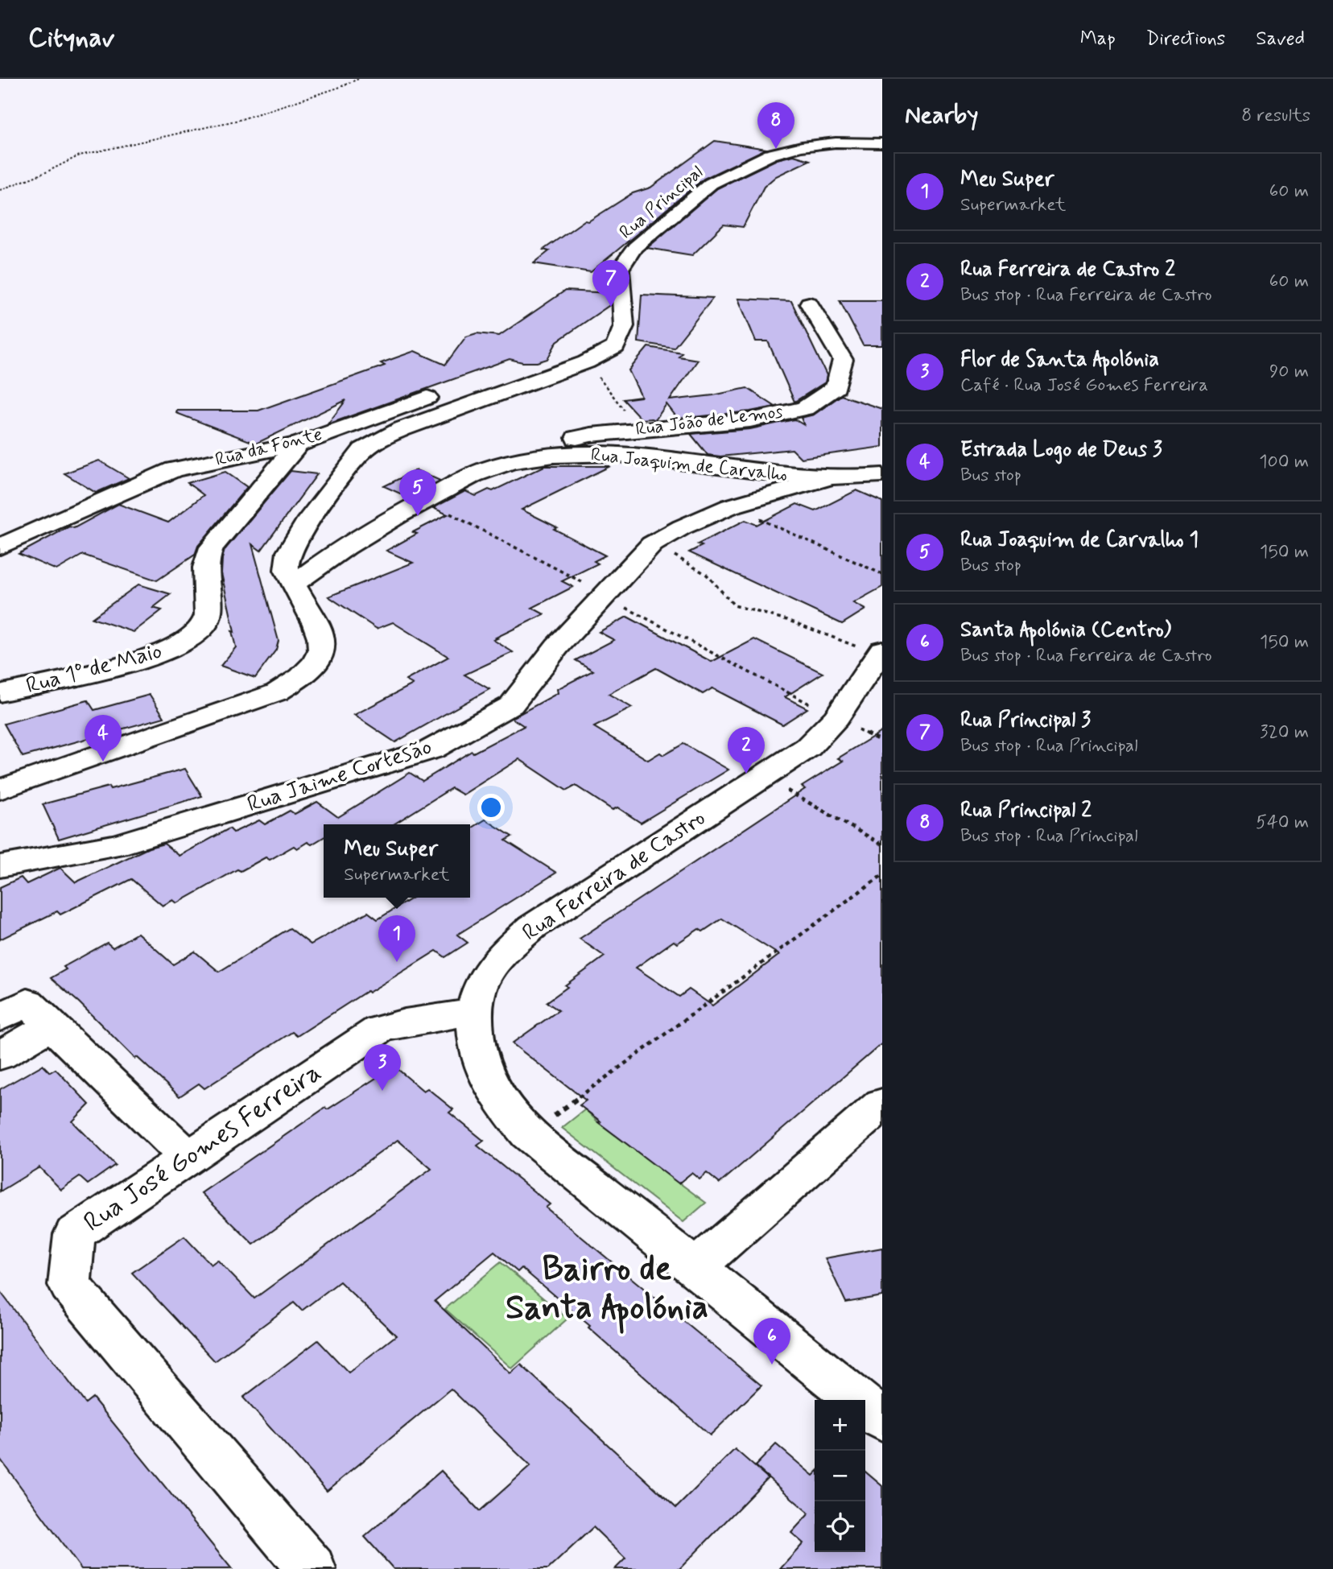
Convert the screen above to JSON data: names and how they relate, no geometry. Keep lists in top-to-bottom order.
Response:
{
  "streets": {
    "street": [
      "Rua Principal",
      "Rua João de Lemos",
      "Rua da Fonte",
      "Rua Joaquim de Carvalho",
      "Rua 1º de Maio",
      "Rua Jaime Cortesão",
      "Rua Ferreira de Castro",
      "Rua José Gomes Ferreira"
    ]
  },
  "crossings": [
    ["Rua Principal", "Rua da Fonte"],
    ["Rua João de Lemos", "Rua Joaquim de Carvalho"],
    ["Rua da Fonte", "Rua 1º de Maio"],
    ["Rua Joaquim de Carvalho", "Rua Jaime Cortesão"],
    ["Rua Ferreira de Castro", "Rua José Gomes Ferreira"]
  ],
  "districts": ["Bairro de Santa Apolónia"],
  "page": {
    "header": "Citynav",
    "nav": ["Map", "Directions", "Saved"],
    "heading": ["Nearby", "8 results"],
    "pins": [
      "8",
      "7",
      "5",
      "4",
      "2",
      "1",
      "3",
      "6"
    ],
    "list": [
      {
        "mark": "1",
        "name": "Meu Super",
        "note": "Supermarket",
        "value": "60 m"
      },
      {
        "mark": "2",
        "name": "Rua Ferreira de Castro 2",
        "note": "Bus stop · Rua Ferreira de Castro",
        "value": "60 m"
      },
      {
        "mark": "3",
        "name": "Flor de Santa Apolónia",
        "note": "Café · Rua José Gomes Ferreira",
        "value": "90 m"
      },
      {
        "mark": "4",
        "name": "Estrada Logo de Deus 3",
        "note": "Bus stop",
        "value": "100 m"
      },
      {
        "mark": "5",
        "name": "Rua Joaquim de Carvalho 1",
        "note": "Bus stop",
        "value": "150 m"
      },
      {
        "mark": "6",
        "name": "Santa Apolónia (Centro)",
        "note": "Bus stop · Rua Ferreira de Castro",
        "value": "150 m"
      },
      {
        "mark": "7",
        "name": "Rua Principal 3",
        "note": "Bus stop · Rua Principal",
        "value": "320 m"
      },
      {
        "mark": "8",
        "name": "Rua Principal 2",
        "note": "Bus stop · Rua Principal",
        "value": "540 m"
      }
    ],
    "popup": ["Meu Super", "Supermarket"],
    "map_buttons": ["+", "−"]
  }
}
